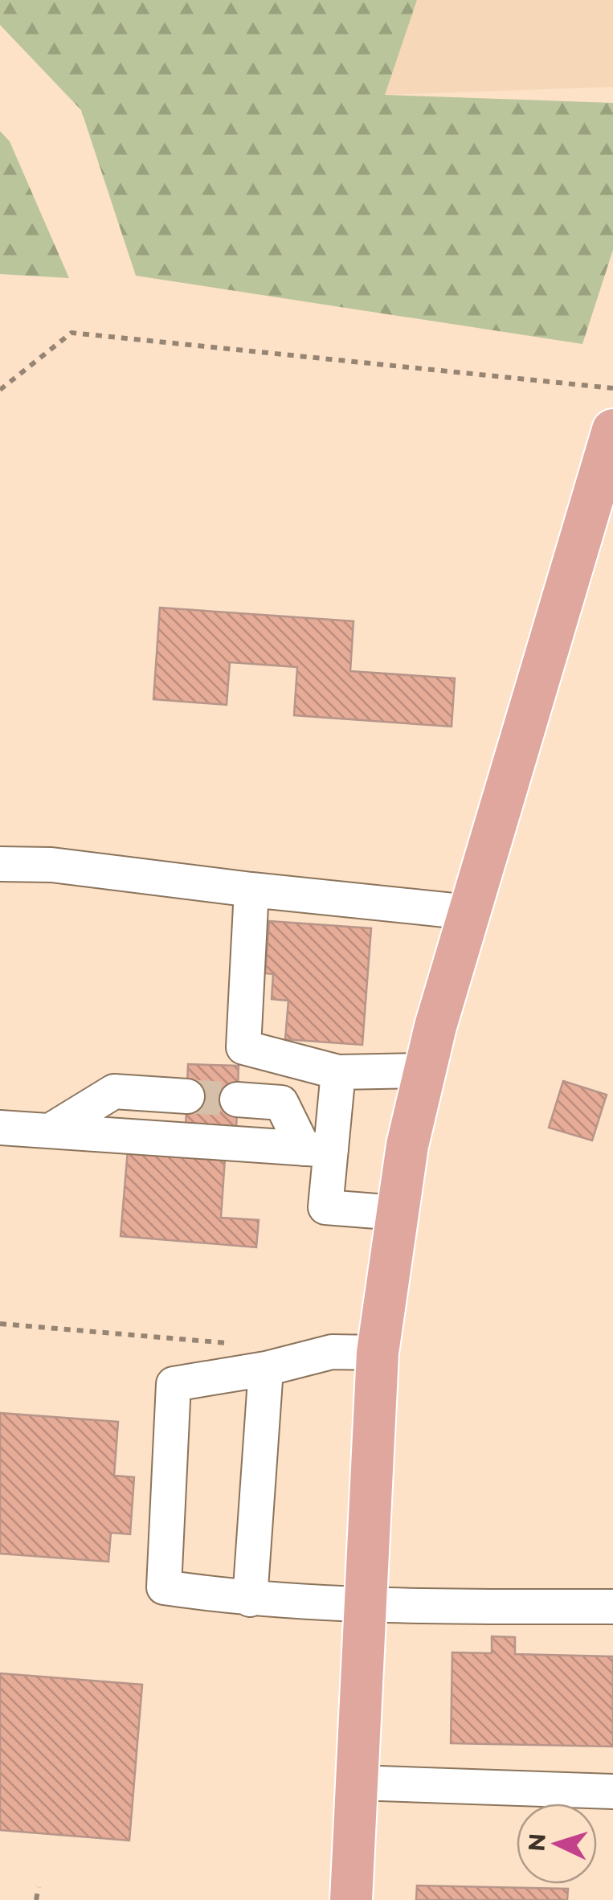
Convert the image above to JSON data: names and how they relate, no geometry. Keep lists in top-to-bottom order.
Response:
{
  "north": "left"
}
